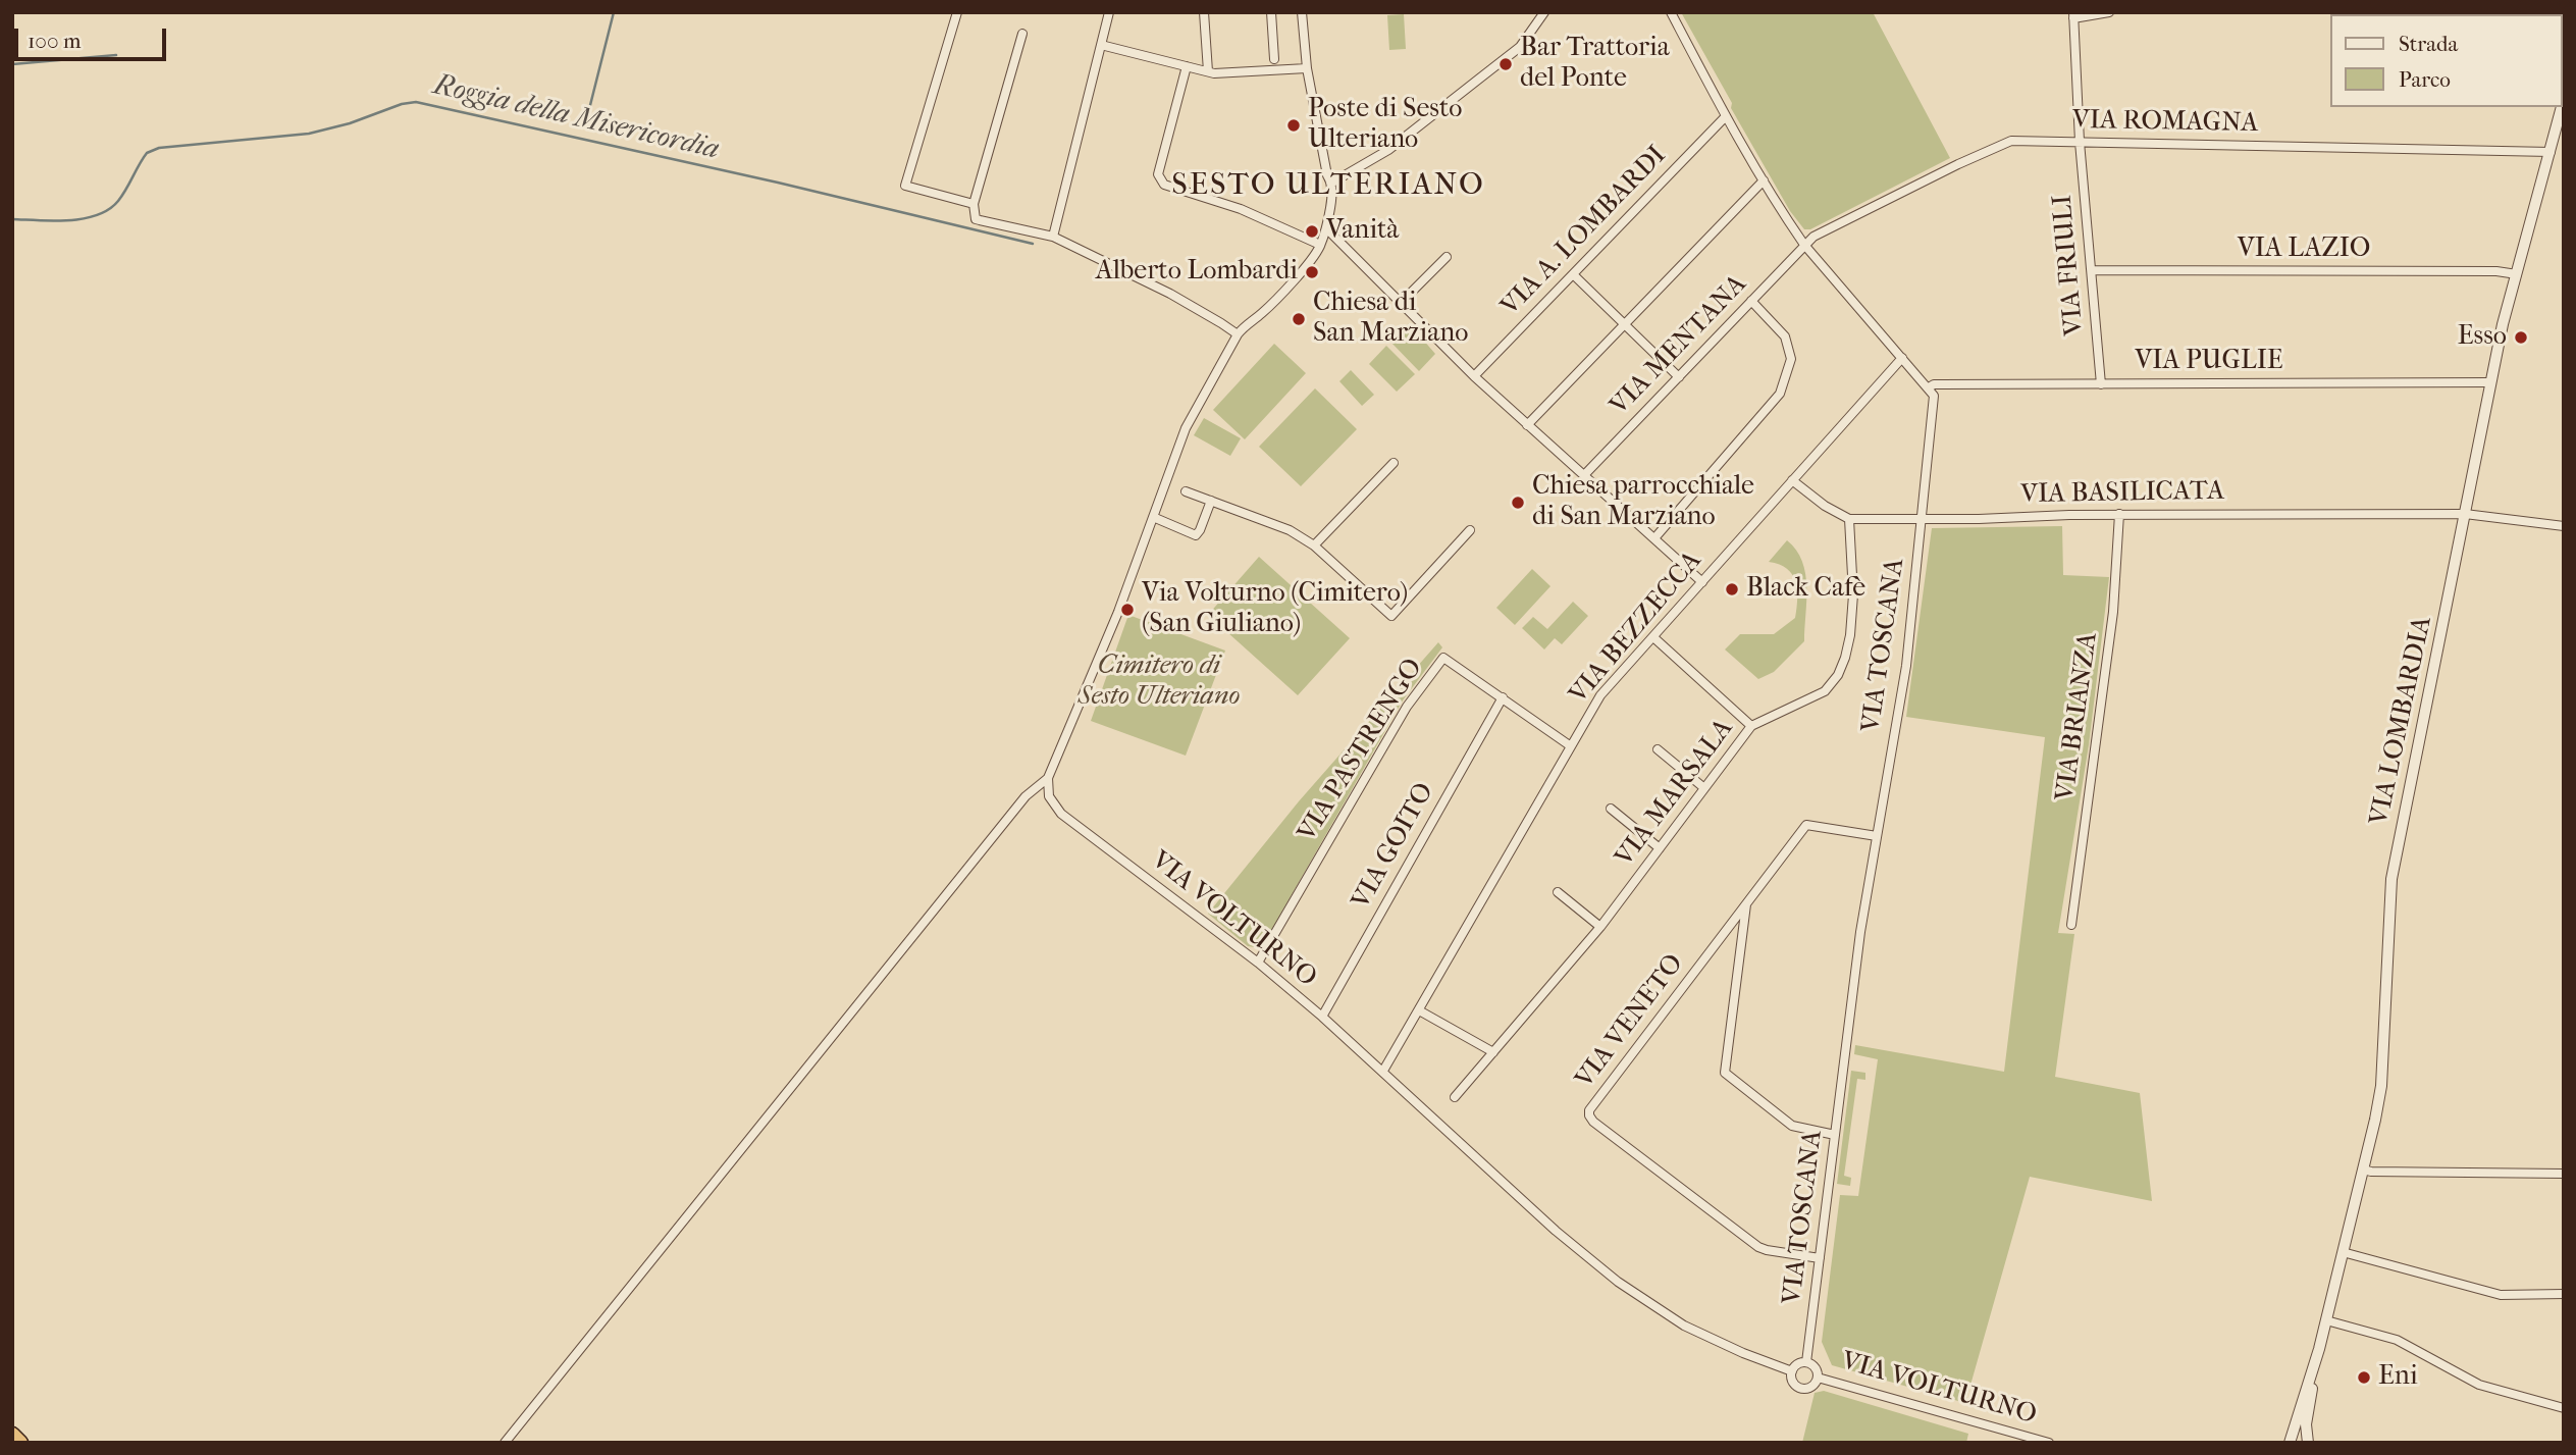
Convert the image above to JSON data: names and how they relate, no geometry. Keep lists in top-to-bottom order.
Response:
{
  "streets": {
    "street": [
      "VIA ROMAGNA",
      "VIA A. LOMBARDI",
      "VIA LAZIO",
      "VIA FRIULI",
      "VIA MENTANA",
      "VIA PUGLIE",
      "VIA BASILICATA",
      "VIA BEZZECCA",
      "VIA TOSCANA",
      "VIA BRIANZA",
      "VIA LOMBARDIA",
      "VIA PASTRENGO",
      "VIA MARSALA",
      "VIA GOITO",
      "VIA VOLTURNO",
      "VIA VENETO"
    ]
  },
  "crossings": [
    ["VIA ROMAGNA", "VIA FRIULI"],
    ["VIA ROMAGNA", "VIA MENTANA"],
    ["VIA ROMAGNA", "VIA LOMBARDIA"],
    ["VIA LAZIO", "VIA FRIULI"],
    ["VIA LAZIO", "VIA LOMBARDIA"],
    ["VIA FRIULI", "VIA PUGLIE"],
    ["VIA PUGLIE", "VIA TOSCANA"],
    ["VIA PUGLIE", "VIA LOMBARDIA"],
    ["VIA BASILICATA", "VIA TOSCANA"],
    ["VIA BASILICATA", "VIA BRIANZA"],
    ["VIA BASILICATA", "VIA LOMBARDIA"],
    ["VIA BASILICATA", "VIA MARSALA"],
    ["VIA BEZZECCA", "VIA PASTRENGO"],
    ["VIA BEZZECCA", "VIA VOLTURNO"],
    ["VIA TOSCANA", "VIA VOLTURNO"],
    ["VIA TOSCANA", "VIA VENETO"],
    ["VIA PASTRENGO", "VIA GOITO"],
    ["VIA PASTRENGO", "VIA VOLTURNO"],
    ["VIA GOITO", "VIA VOLTURNO"]
  ],
  "districts": ["SESTO ULTERIANO"],
  "water": ["Roggia della Misericordia"],
  "parks": ["Cimitero di Sesto Ulteriano"],
  "places": [
    "Bar Trattoria del Ponte",
    "Poste di Sesto Ulteriano",
    "Vanità",
    "Alberto Lombardi",
    "Chiesa di San Marziano",
    "Esso",
    "Chiesa parrocchiale di San Marziano",
    "Black Cafè",
    "Via Volturno (Cimitero) (San Giuliano)",
    "Eni"
  ],
  "legend": ["Strada", "Parco"],
  "scale_bar": "100 m"
}
